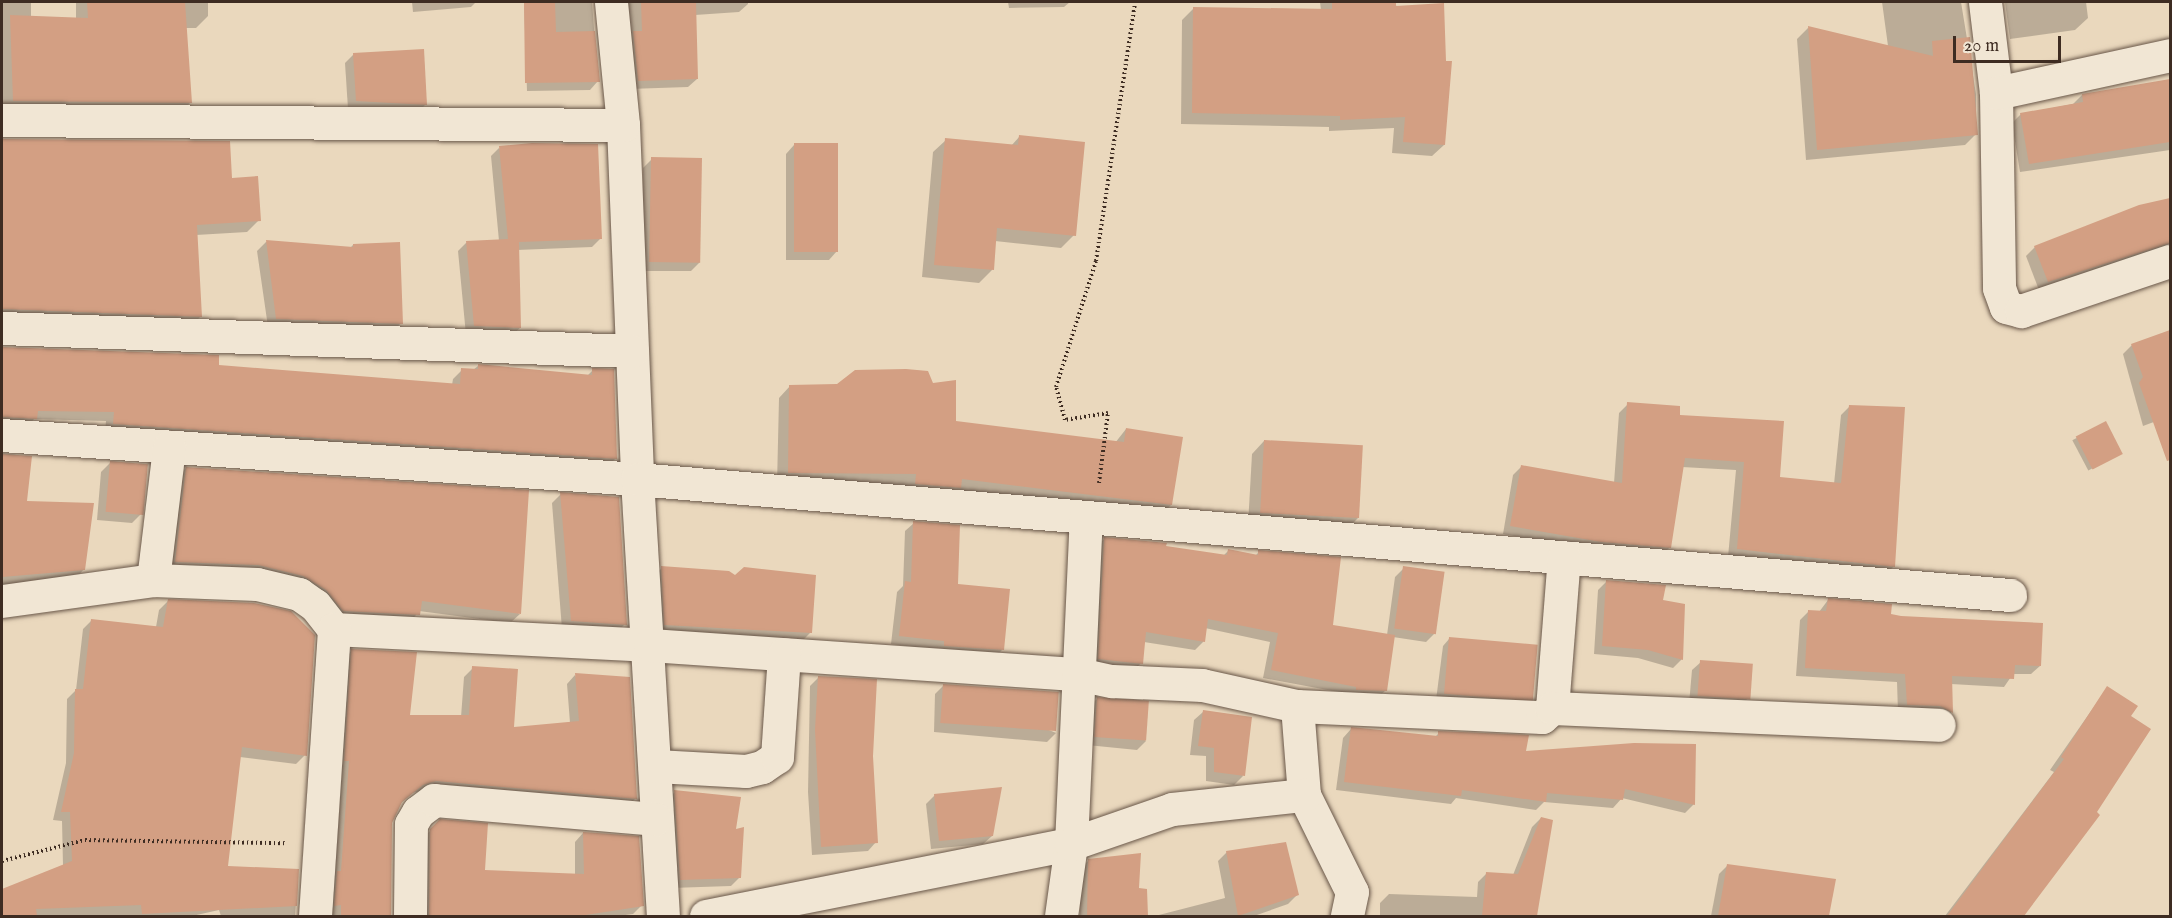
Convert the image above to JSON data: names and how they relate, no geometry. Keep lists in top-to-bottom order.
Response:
{
  "scale_bar": "20 m"
}
